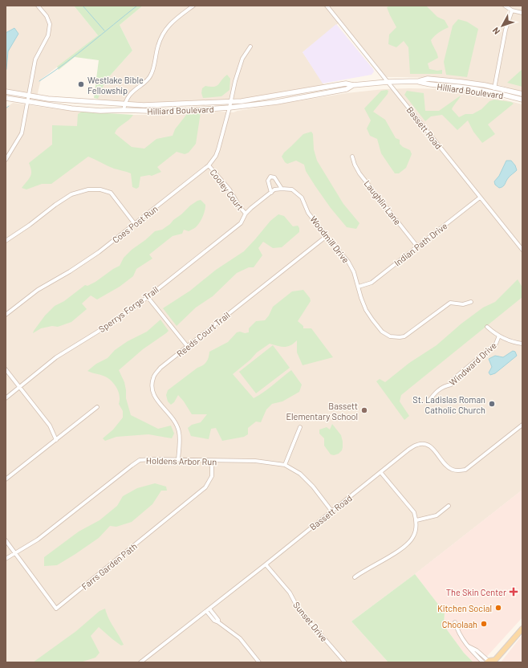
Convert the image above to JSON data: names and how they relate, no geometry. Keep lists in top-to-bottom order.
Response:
{
  "streets": {
    "main road": ["Hilliard Boulevard"],
    "street": [
      "Bassett Road",
      "Cooley Court",
      "Laughlin Lane",
      "Coes Post Run",
      "Woodmill Drive",
      "Indian Path Drive",
      "Sperrys Forge Trail",
      "Reeds Court Trail",
      "Windward Drive",
      "Holdens Arbor Run",
      "Farrs Garden Path",
      "Sunset Drive"
    ]
  },
  "crossings": [
    ["Hilliard Boulevard", "Bassett Road"],
    ["Hilliard Boulevard", "Coes Post Run"],
    ["Bassett Road", "Indian Path Drive"],
    ["Bassett Road", "Holdens Arbor Run"],
    ["Bassett Road", "Sunset Drive"],
    ["Cooley Court", "Coes Post Run"],
    ["Cooley Court", "Sperrys Forge Trail"],
    ["Laughlin Lane", "Indian Path Drive"],
    ["Woodmill Drive", "Indian Path Drive"],
    ["Woodmill Drive", "Sperrys Forge Trail"],
    ["Woodmill Drive", "Reeds Court Trail"],
    ["Reeds Court Trail", "Holdens Arbor Run"],
    ["Holdens Arbor Run", "Farrs Garden Path"]
  ],
  "places": {
    "other": [
      "Westlake Bible Fellowship",
      "St. Ladislas Roman Catholic Church",
      "Bassett Elementary School",
      "Kitchen Social",
      "Choolaah"
    ],
    "health": ["The Skin Center"]
  },
  "north": "bottom left"
}
